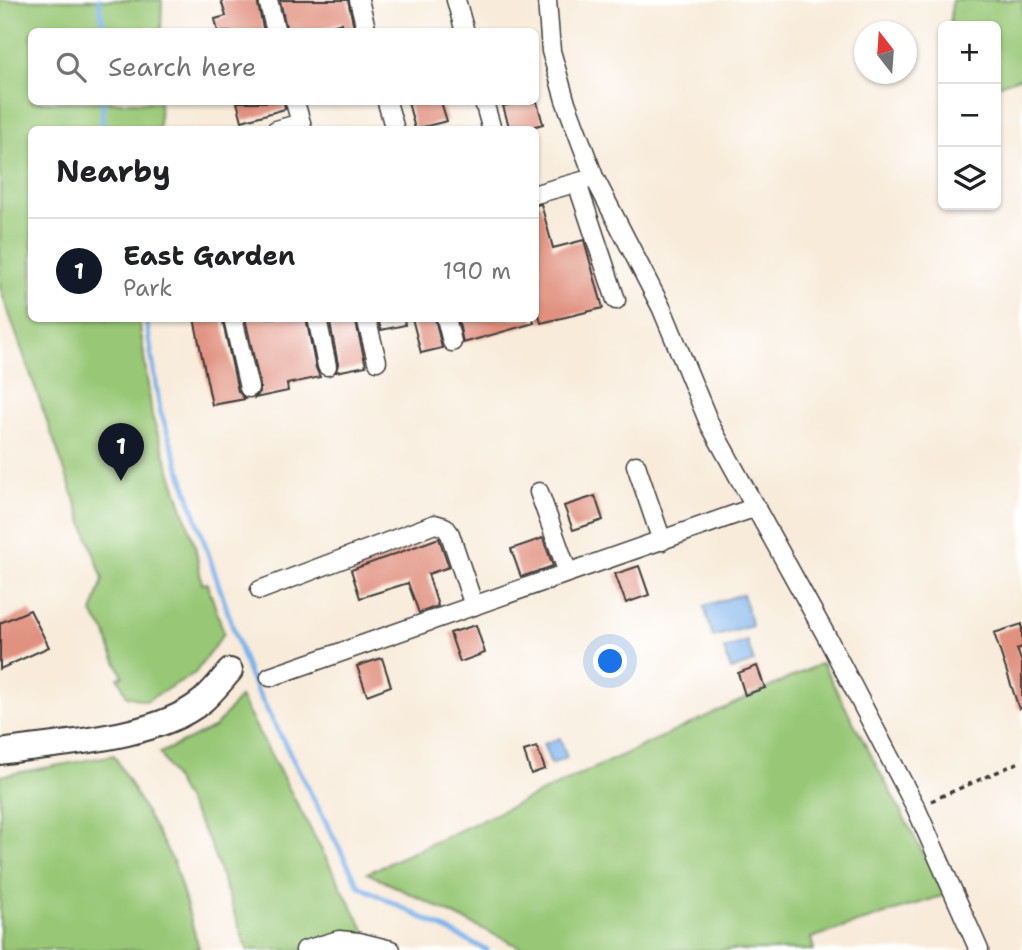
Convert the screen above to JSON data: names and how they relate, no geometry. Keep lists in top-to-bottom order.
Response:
{
  "north": "top",
  "page": {
    "map_buttons": ["+", "−"],
    "search": "Search here",
    "heading": "Nearby",
    "list": [
      {
        "mark": "1",
        "name": "East Garden",
        "note": "Park",
        "value": "190 m"
      }
    ],
    "pins": "1"
  }
}
